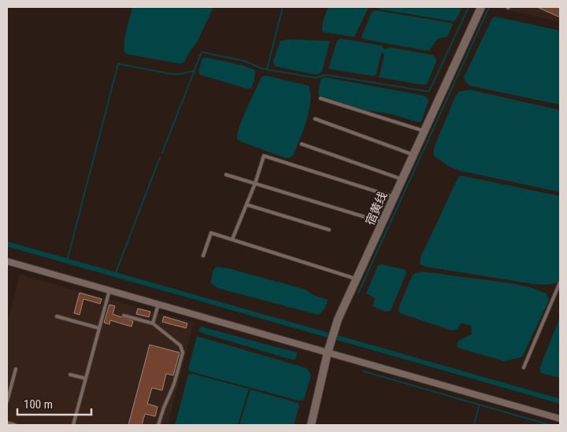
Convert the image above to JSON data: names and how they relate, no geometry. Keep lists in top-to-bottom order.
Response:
{
  "streets": {
    "main road": ["宿黄线"]
  },
  "scale_bar": "100 m"
}
